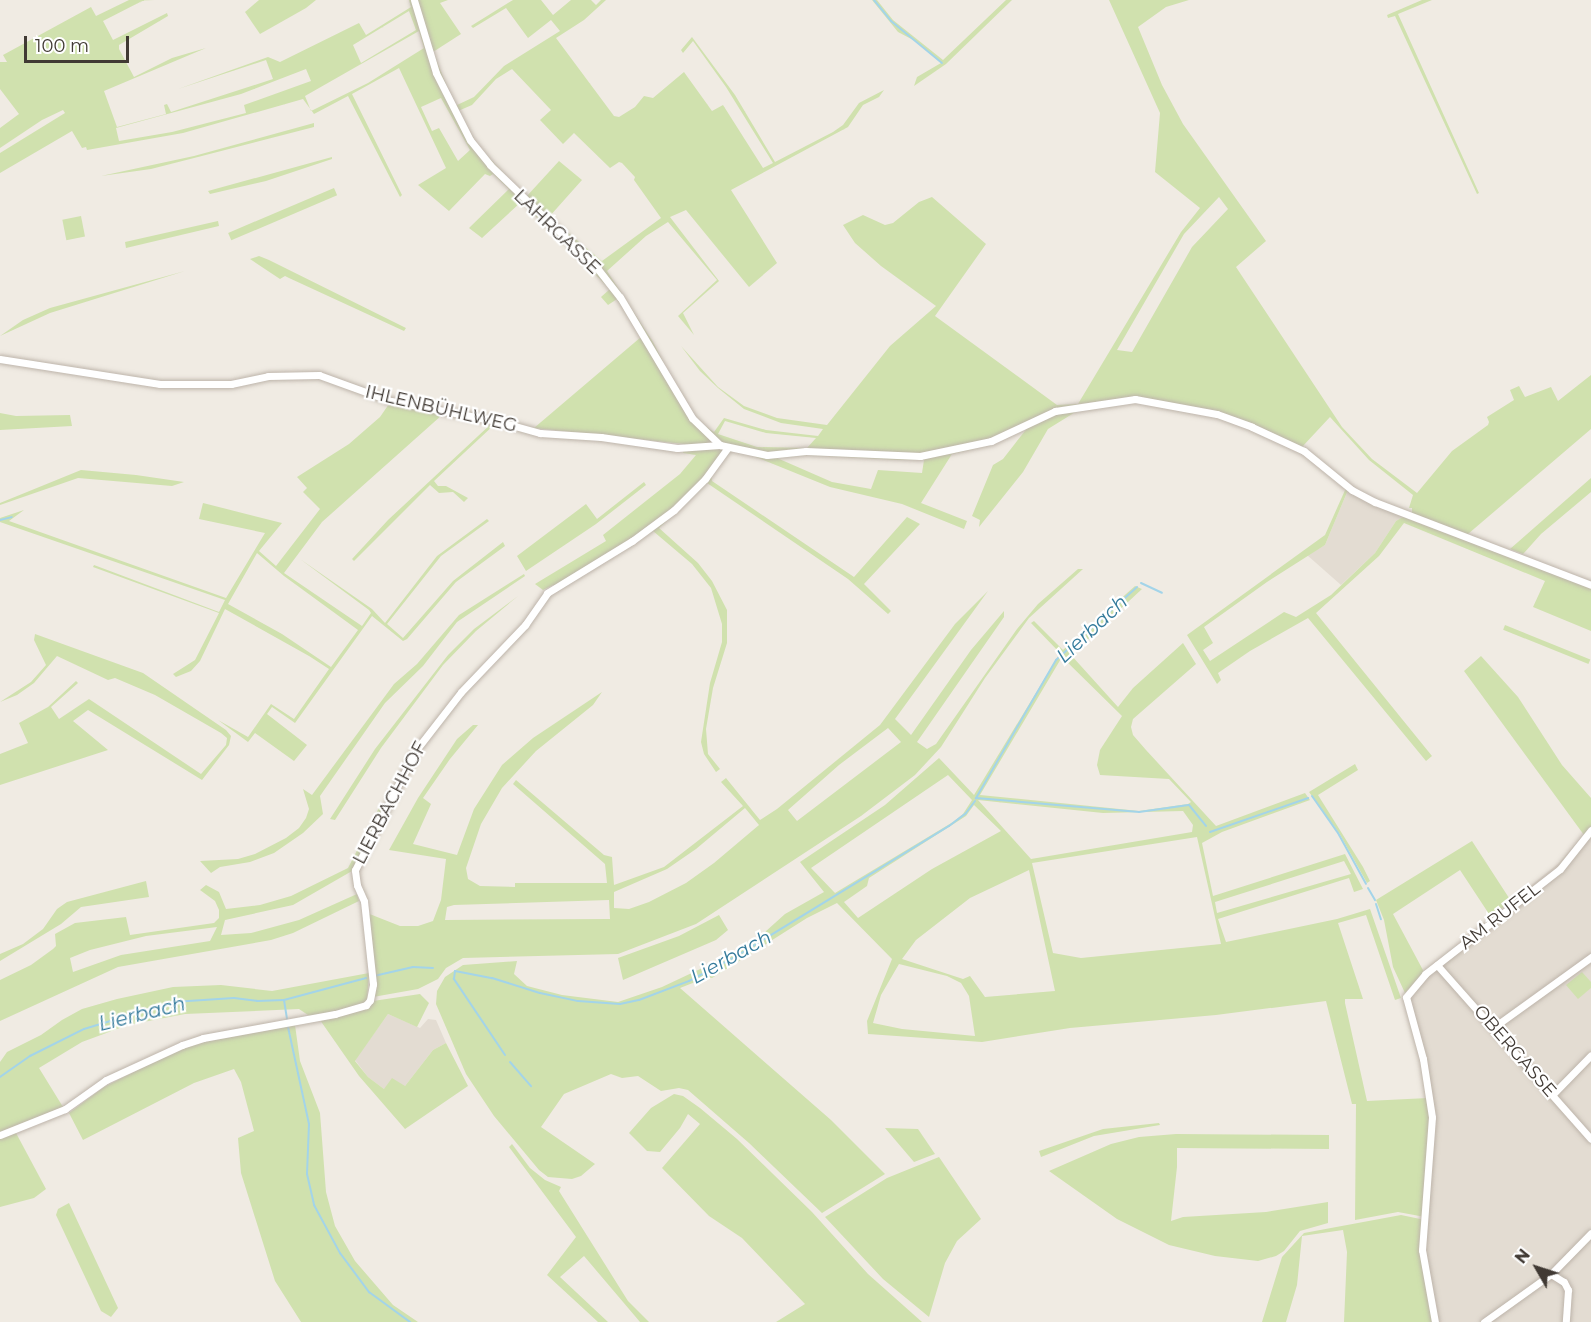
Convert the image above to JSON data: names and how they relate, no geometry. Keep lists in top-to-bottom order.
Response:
{
  "streets": {
    "street": [
      "LAHRGASSE",
      "IHLENBÜHLWEG",
      "LIERBACHHOF",
      "AM RUFEL",
      "OBERGASSE"
    ]
  },
  "crossings": [
    ["LAHRGASSE", "IHLENBÜHLWEG"],
    ["LAHRGASSE", "LIERBACHHOF"],
    ["IHLENBÜHLWEG", "LIERBACHHOF"],
    ["AM RUFEL", "OBERGASSE"]
  ],
  "water": ["Lierbach"],
  "scale_bar": "100 m",
  "north": "top left"
}
